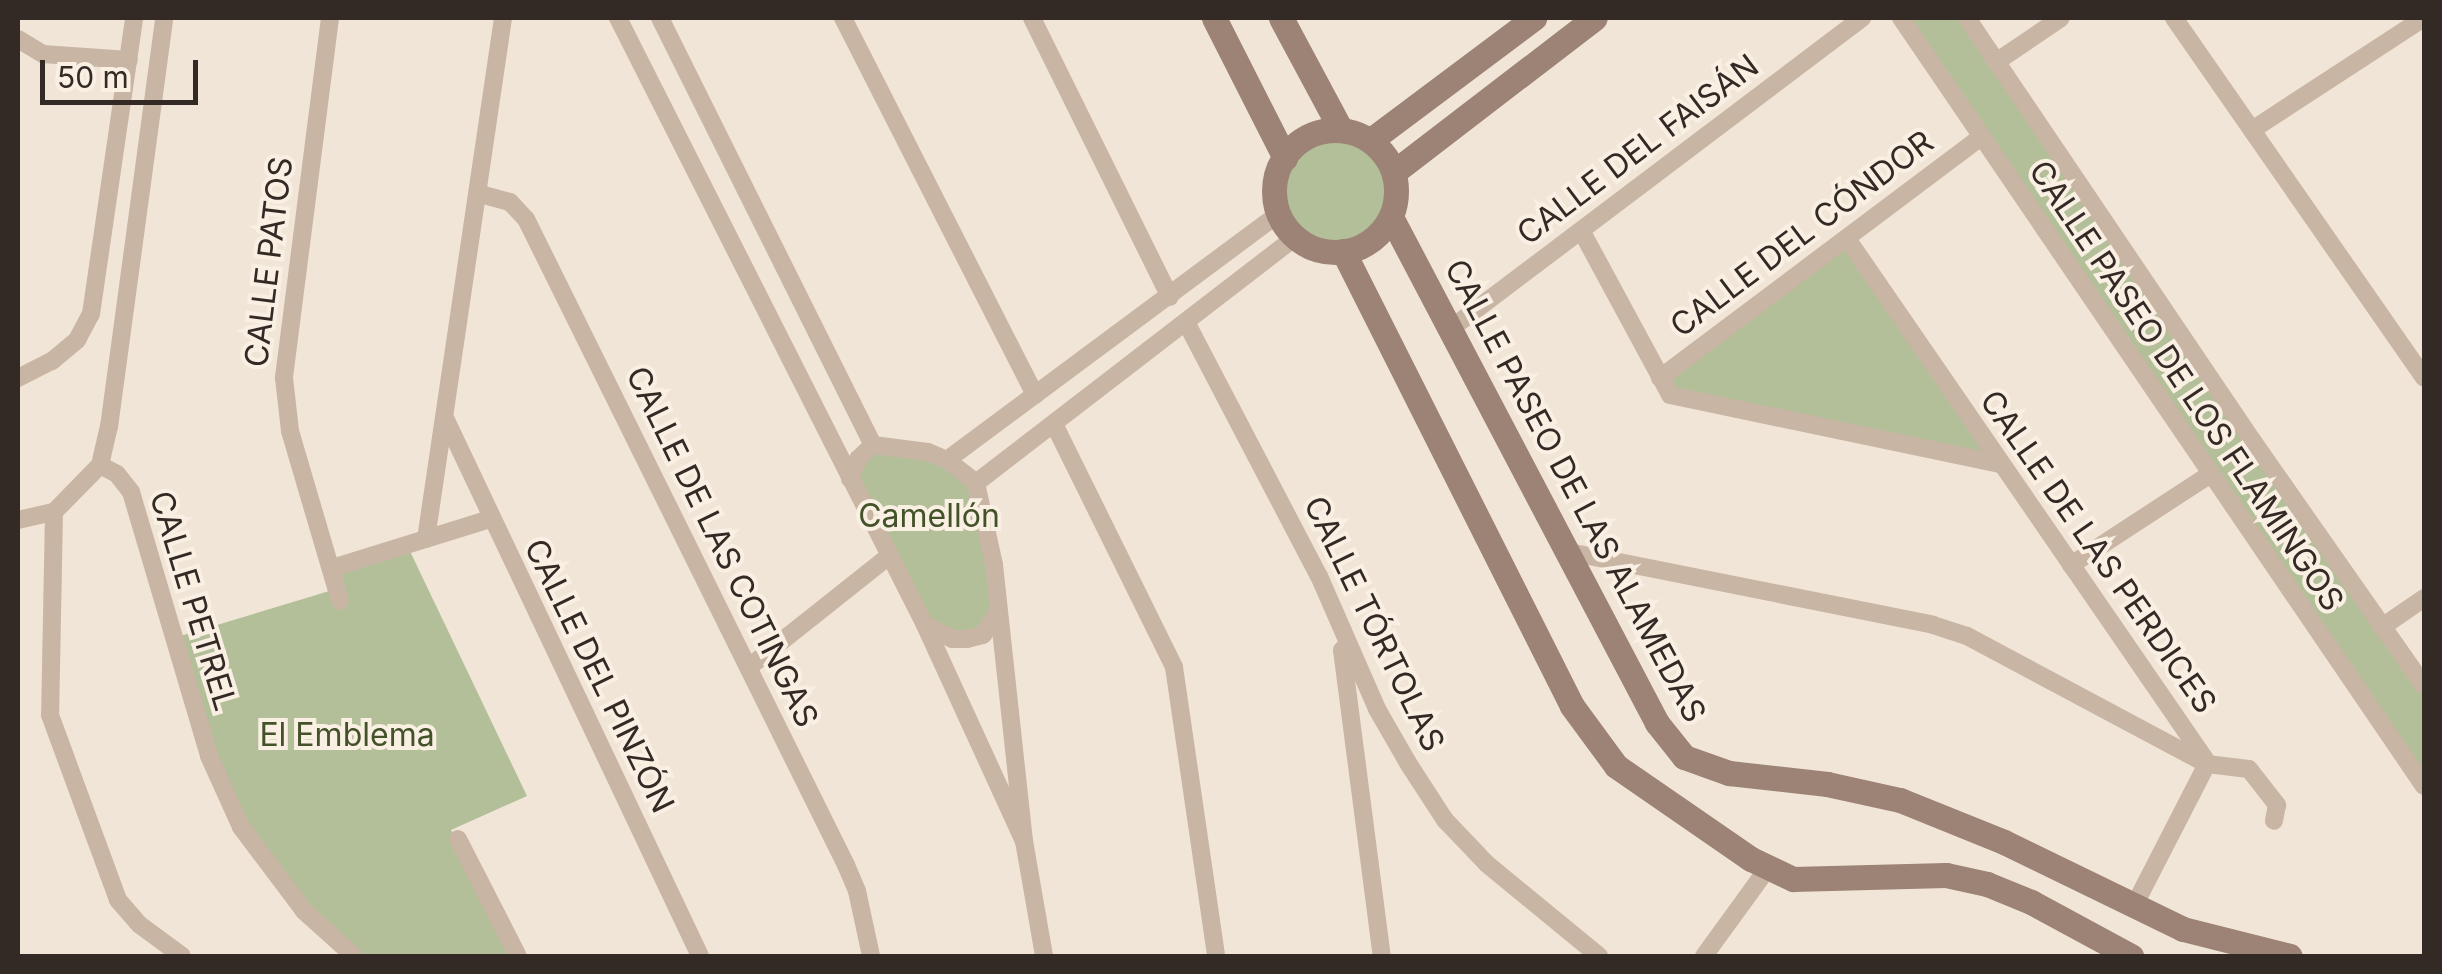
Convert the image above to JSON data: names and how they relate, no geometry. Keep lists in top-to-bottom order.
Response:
{
  "streets": {
    "street": [
      "CALLE DEL FAISÁN",
      "CALLE DEL CÓNDOR",
      "CALLE PATOS",
      "CALLE PASEO DE LOS FLAMINGOS",
      "CALLE PASEO DE LAS ALAMEDAS",
      "CALLE DE LAS COTINGAS",
      "CALLE DE LAS PERDICES",
      "CALLE PETREL",
      "CALLE TÓRTOLAS",
      "CALLE DEL PINZÓN"
    ]
  },
  "crossings": [
    ["CALLE DEL FAISÁN", "CALLE PASEO DE LAS ALAMEDAS"],
    ["CALLE DEL CÓNDOR", "CALLE PASEO DE LOS FLAMINGOS"],
    ["CALLE DEL CÓNDOR", "CALLE DE LAS PERDICES"],
    ["CALLE PASEO DE LAS ALAMEDAS", "CALLE DE LAS PERDICES"]
  ],
  "parks": ["Camellón", "El Emblema"],
  "scale_bar": "50 m"
}
